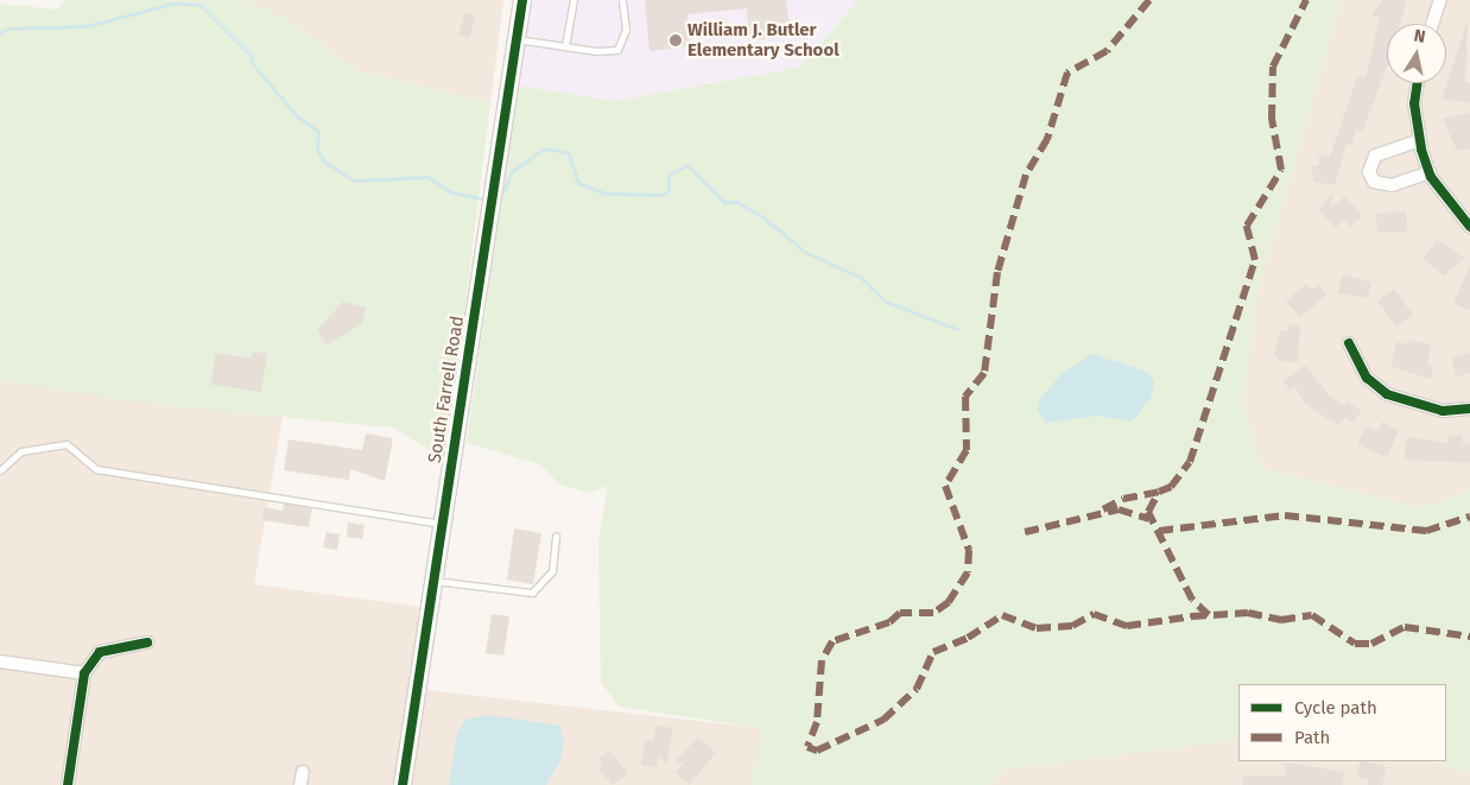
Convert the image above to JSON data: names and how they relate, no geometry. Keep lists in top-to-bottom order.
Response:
{
  "streets": {
    "street": ["South Farrell Road"]
  },
  "places": ["William J. Butler Elementary School"],
  "legend": ["Cycle path", "Path"],
  "north": "top"
}
